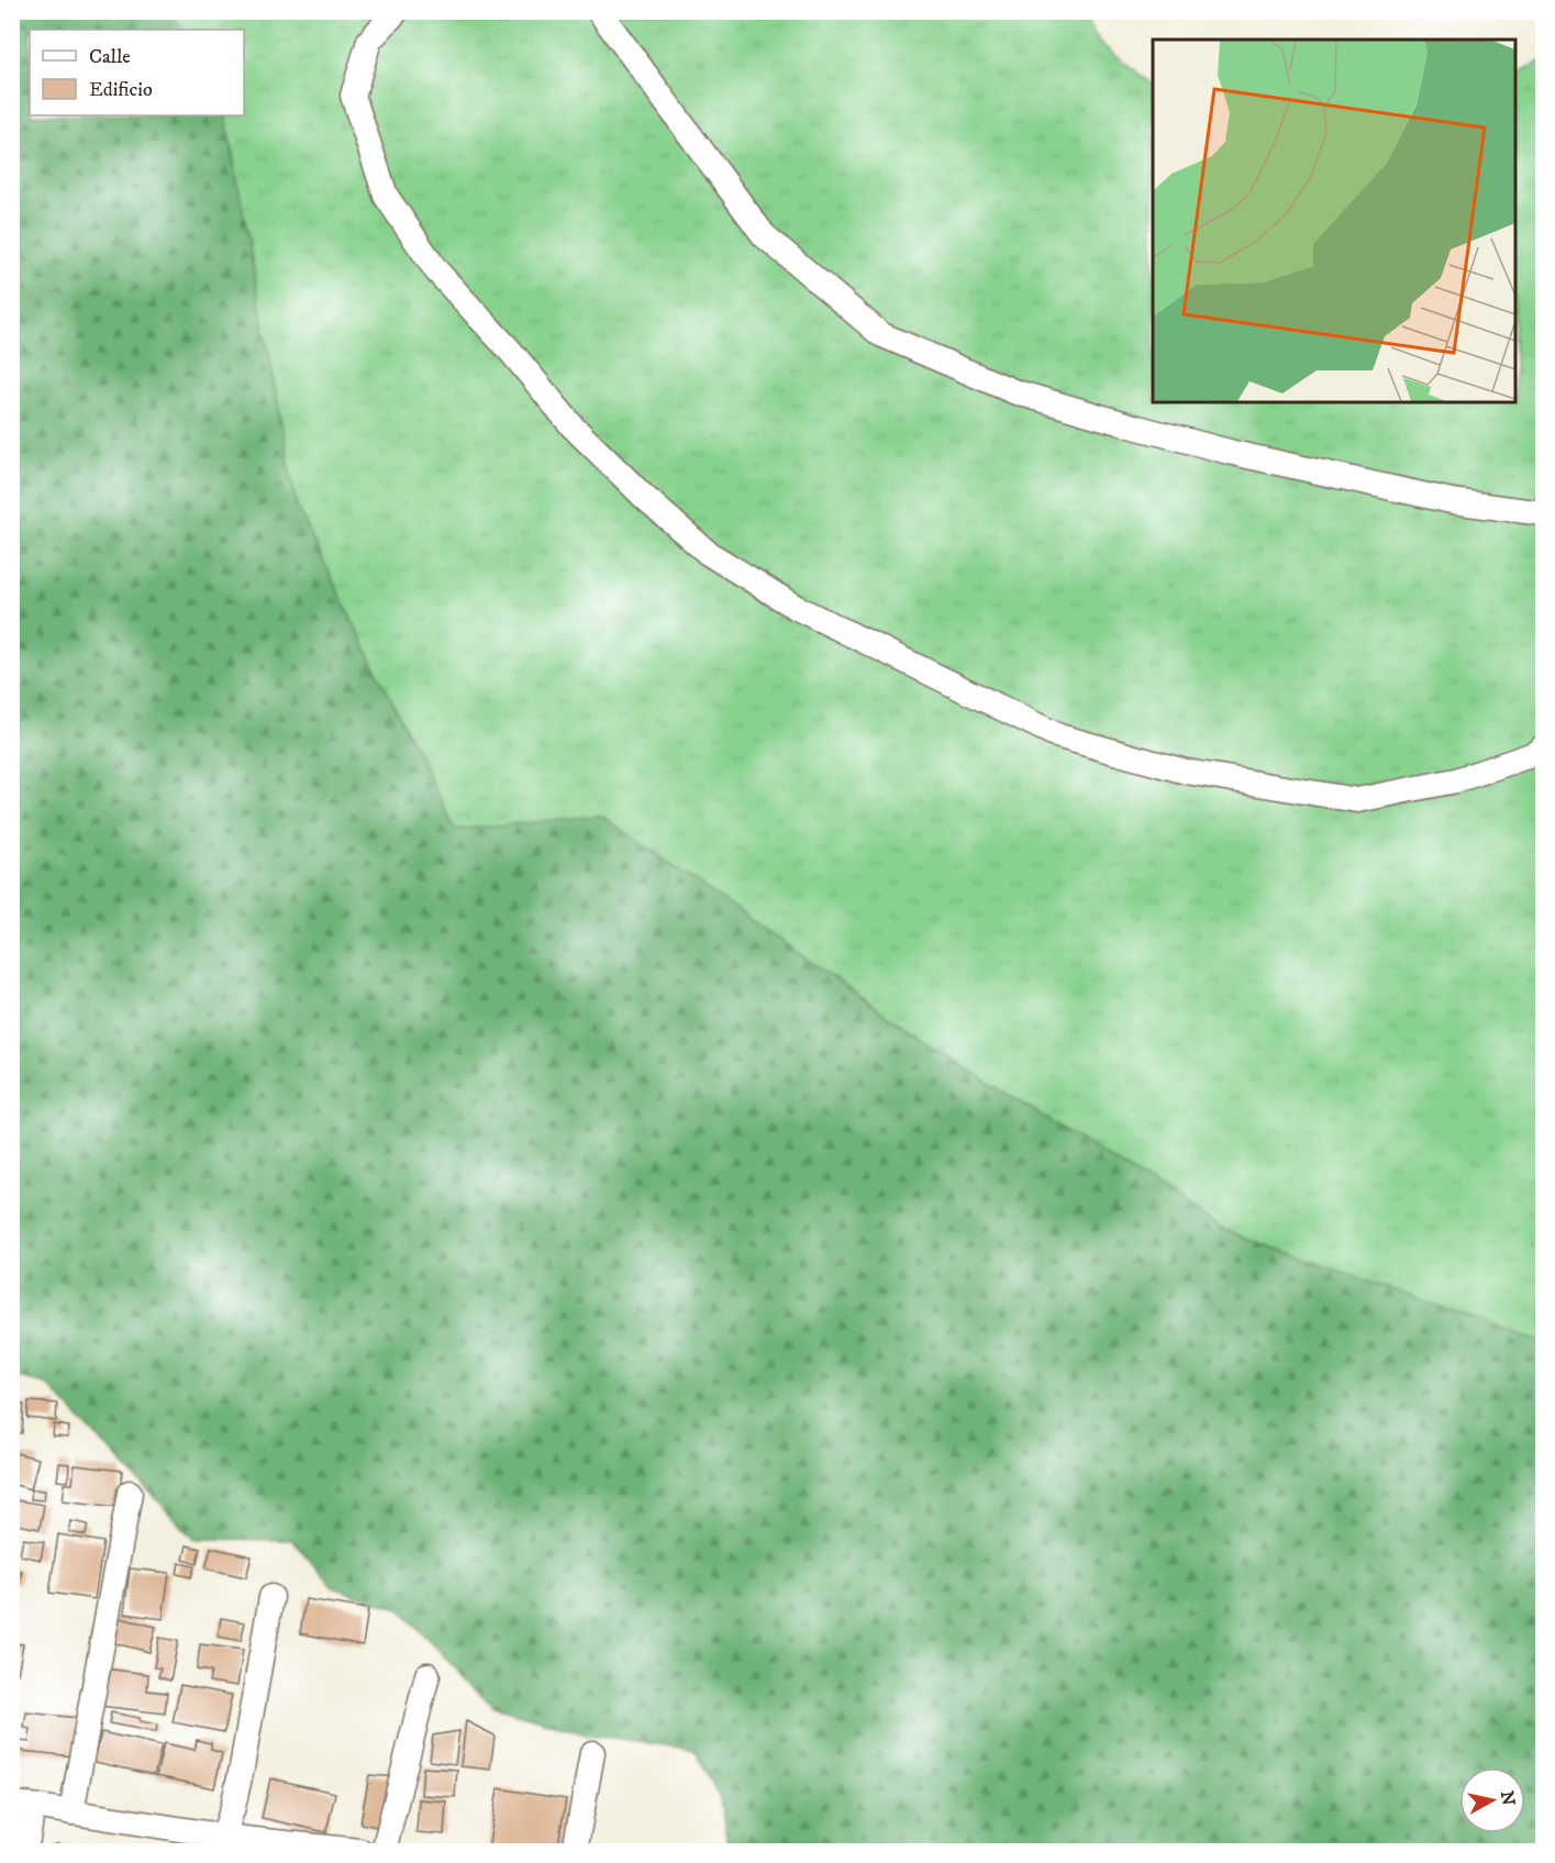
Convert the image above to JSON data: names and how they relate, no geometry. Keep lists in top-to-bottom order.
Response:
{
  "legend": ["Calle", "Edificio"],
  "north": "right"
}
